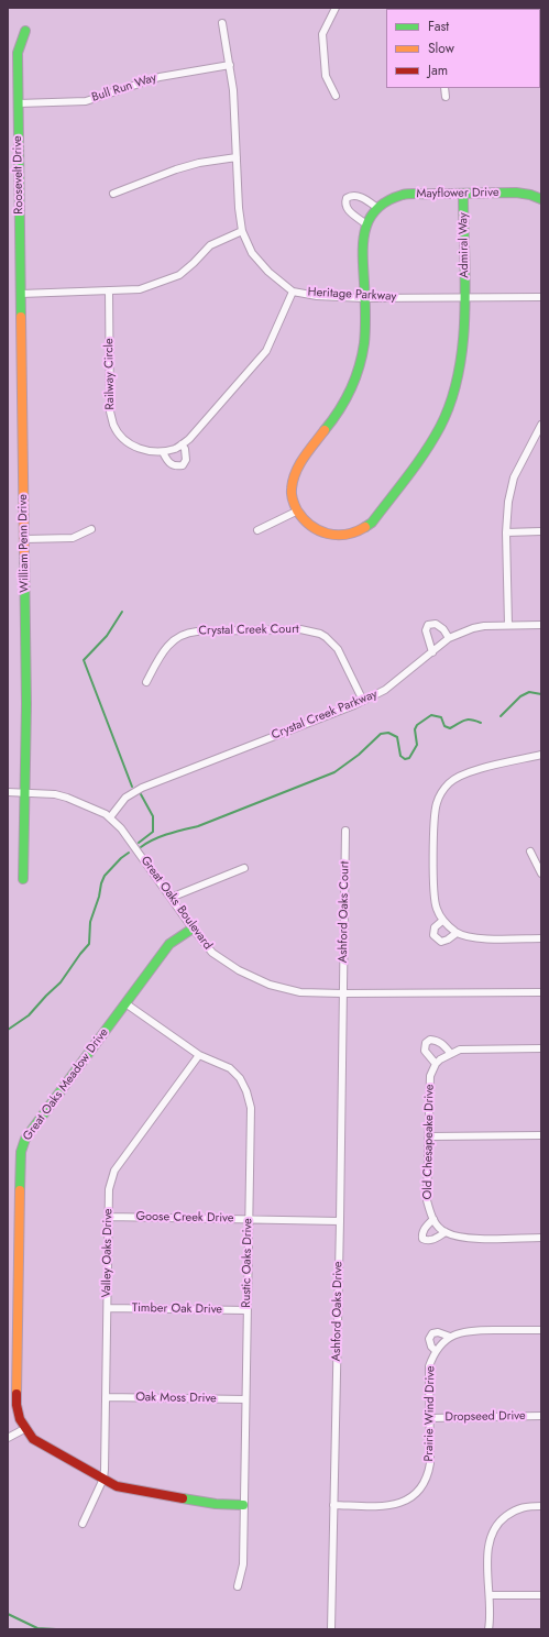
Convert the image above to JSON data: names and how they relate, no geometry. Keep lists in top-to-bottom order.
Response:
{
  "streets": {
    "street": [
      "Bull Run Way",
      "Roosevelt Drive",
      "Mayflower Drive",
      "Admiral Way",
      "Heritage Parkway",
      "Railway Circle",
      "William Penn Drive",
      "Crystal Creek Court",
      "Crystal Creek Parkway",
      "Great Oaks Boulevard",
      "Ashford Oaks Court",
      "Great Oaks Meadow Drive",
      "Old Chesapeake Drive",
      "Goose Creek Drive",
      "Valley Oaks Drive",
      "Rustic Oaks Drive",
      "Timber Oak Drive",
      "Ashford Oaks Drive",
      "Oak Moss Drive",
      "Prairie Wind Drive",
      "Dropseed Drive"
    ]
  },
  "crossings": [
    ["Bull Run Way", "Roosevelt Drive"],
    ["Bull Run Way", "Heritage Parkway"],
    ["Roosevelt Drive", "William Penn Drive"],
    ["Mayflower Drive", "Admiral Way"],
    ["Mayflower Drive", "Heritage Parkway"],
    ["Admiral Way", "Heritage Parkway"],
    ["William Penn Drive", "Great Oaks Boulevard"],
    ["Crystal Creek Court", "Crystal Creek Parkway"],
    ["Crystal Creek Parkway", "Great Oaks Boulevard"],
    ["Great Oaks Boulevard", "Ashford Oaks Court"],
    ["Great Oaks Boulevard", "Great Oaks Meadow Drive"],
    ["Great Oaks Boulevard", "Ashford Oaks Drive"],
    ["Ashford Oaks Court", "Ashford Oaks Drive"],
    ["Great Oaks Meadow Drive", "Valley Oaks Drive"],
    ["Great Oaks Meadow Drive", "Rustic Oaks Drive"],
    ["Goose Creek Drive", "Valley Oaks Drive"],
    ["Goose Creek Drive", "Rustic Oaks Drive"],
    ["Goose Creek Drive", "Ashford Oaks Drive"],
    ["Valley Oaks Drive", "Rustic Oaks Drive"],
    ["Valley Oaks Drive", "Timber Oak Drive"],
    ["Valley Oaks Drive", "Oak Moss Drive"],
    ["Rustic Oaks Drive", "Timber Oak Drive"],
    ["Rustic Oaks Drive", "Oak Moss Drive"],
    ["Ashford Oaks Drive", "Prairie Wind Drive"],
    ["Prairie Wind Drive", "Dropseed Drive"]
  ],
  "legend": ["Fast", "Slow", "Jam"]
}
